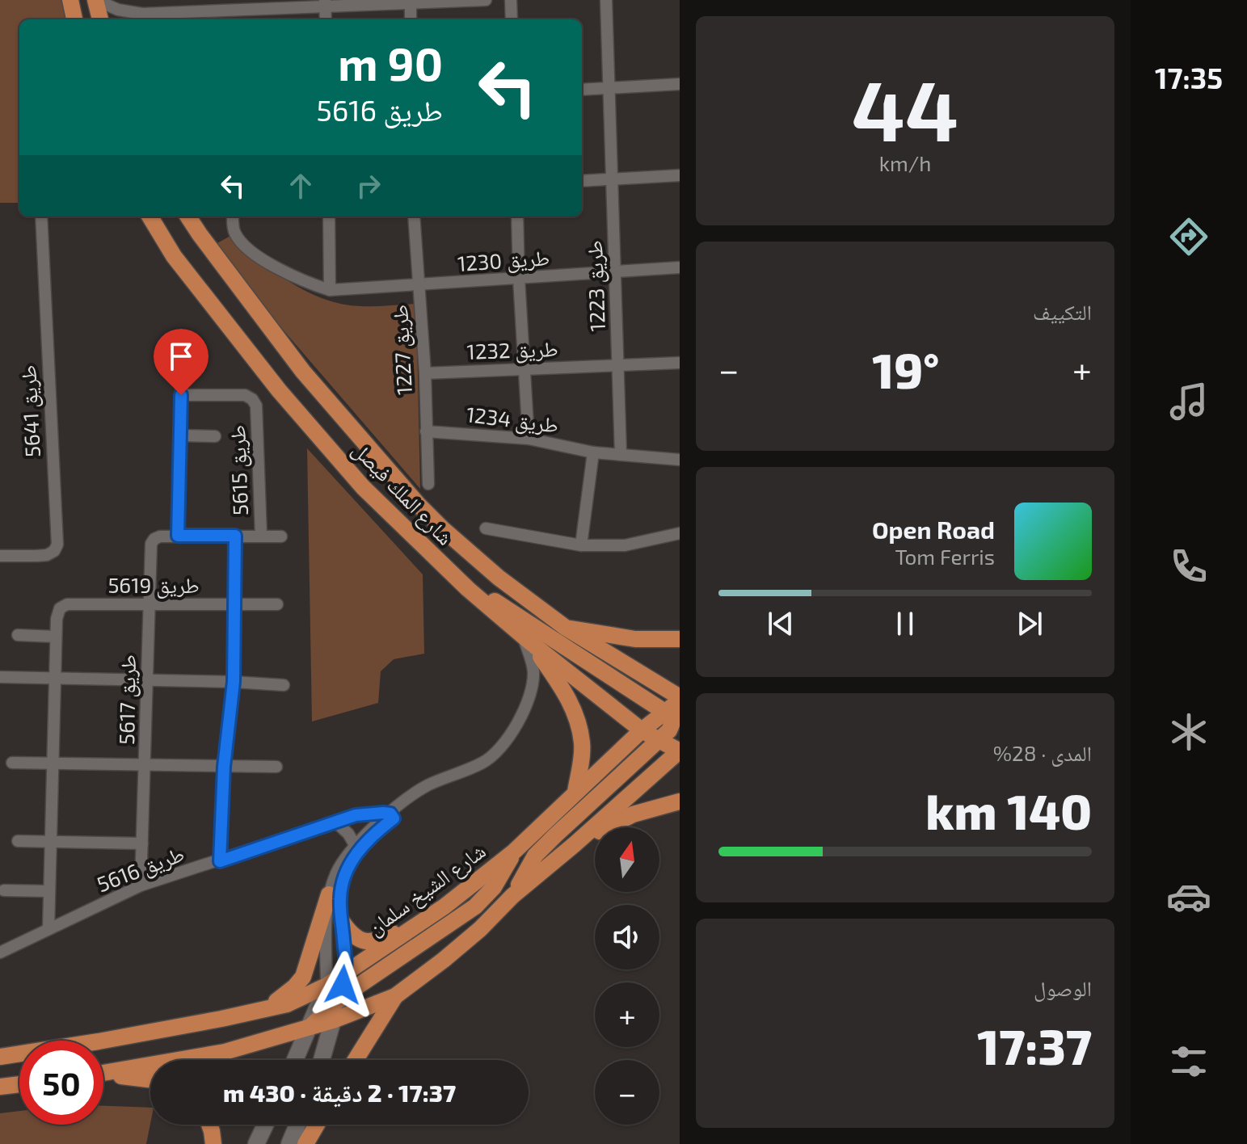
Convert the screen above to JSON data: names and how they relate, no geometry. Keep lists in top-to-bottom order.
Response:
{
  "streets": {
    "main road": ["شارع الملك فيصل", "شارع الشيخ سلمان"],
    "street": [
      "طريق 1230",
      "طريق 1223",
      "طريق 1227",
      "طريق 1232",
      "طريق 5641",
      "طريق 1234",
      "طريق 5615",
      "طريق 5619",
      "طريق 5617",
      "طريق 5616"
    ]
  },
  "crossings": [
    ["طريق 1230", "طريق 1223"],
    ["طريق 1230", "طريق 1227"],
    ["طريق 1223", "طريق 1232"],
    ["طريق 1223", "طريق 1234"],
    ["طريق 1227", "طريق 1232"],
    ["طريق 1227", "طريق 1234"],
    ["طريق 5615", "طريق 5619"],
    ["طريق 5615", "طريق 5617"],
    ["طريق 5615", "طريق 5616"],
    ["شارع الملك فيصل", "شارع الشيخ سلمان"],
    ["طريق 5619", "طريق 5617"],
    ["طريق 5619", "طريق 5616"],
    ["طريق 5617", "طريق 5616"]
  ],
  "north": "top",
  "page": {
    "tabs": "17:35",
    "tile": [
      ["44", "km/h"],
      "التكييف",
      ["المدى · 28%", "140 km"],
      ["الوصول", "17:37"]
    ],
    "turn": ["90 m", "طريق 5616"],
    "heat": ["−", "19°", "+"],
    "song": ["Open Road", "Tom Ferris"],
    "map_buttons": ["+", "−"],
    "limit": "50",
    "trip": "17:37 · 2 دقيقة · 430 m"
  }
}
